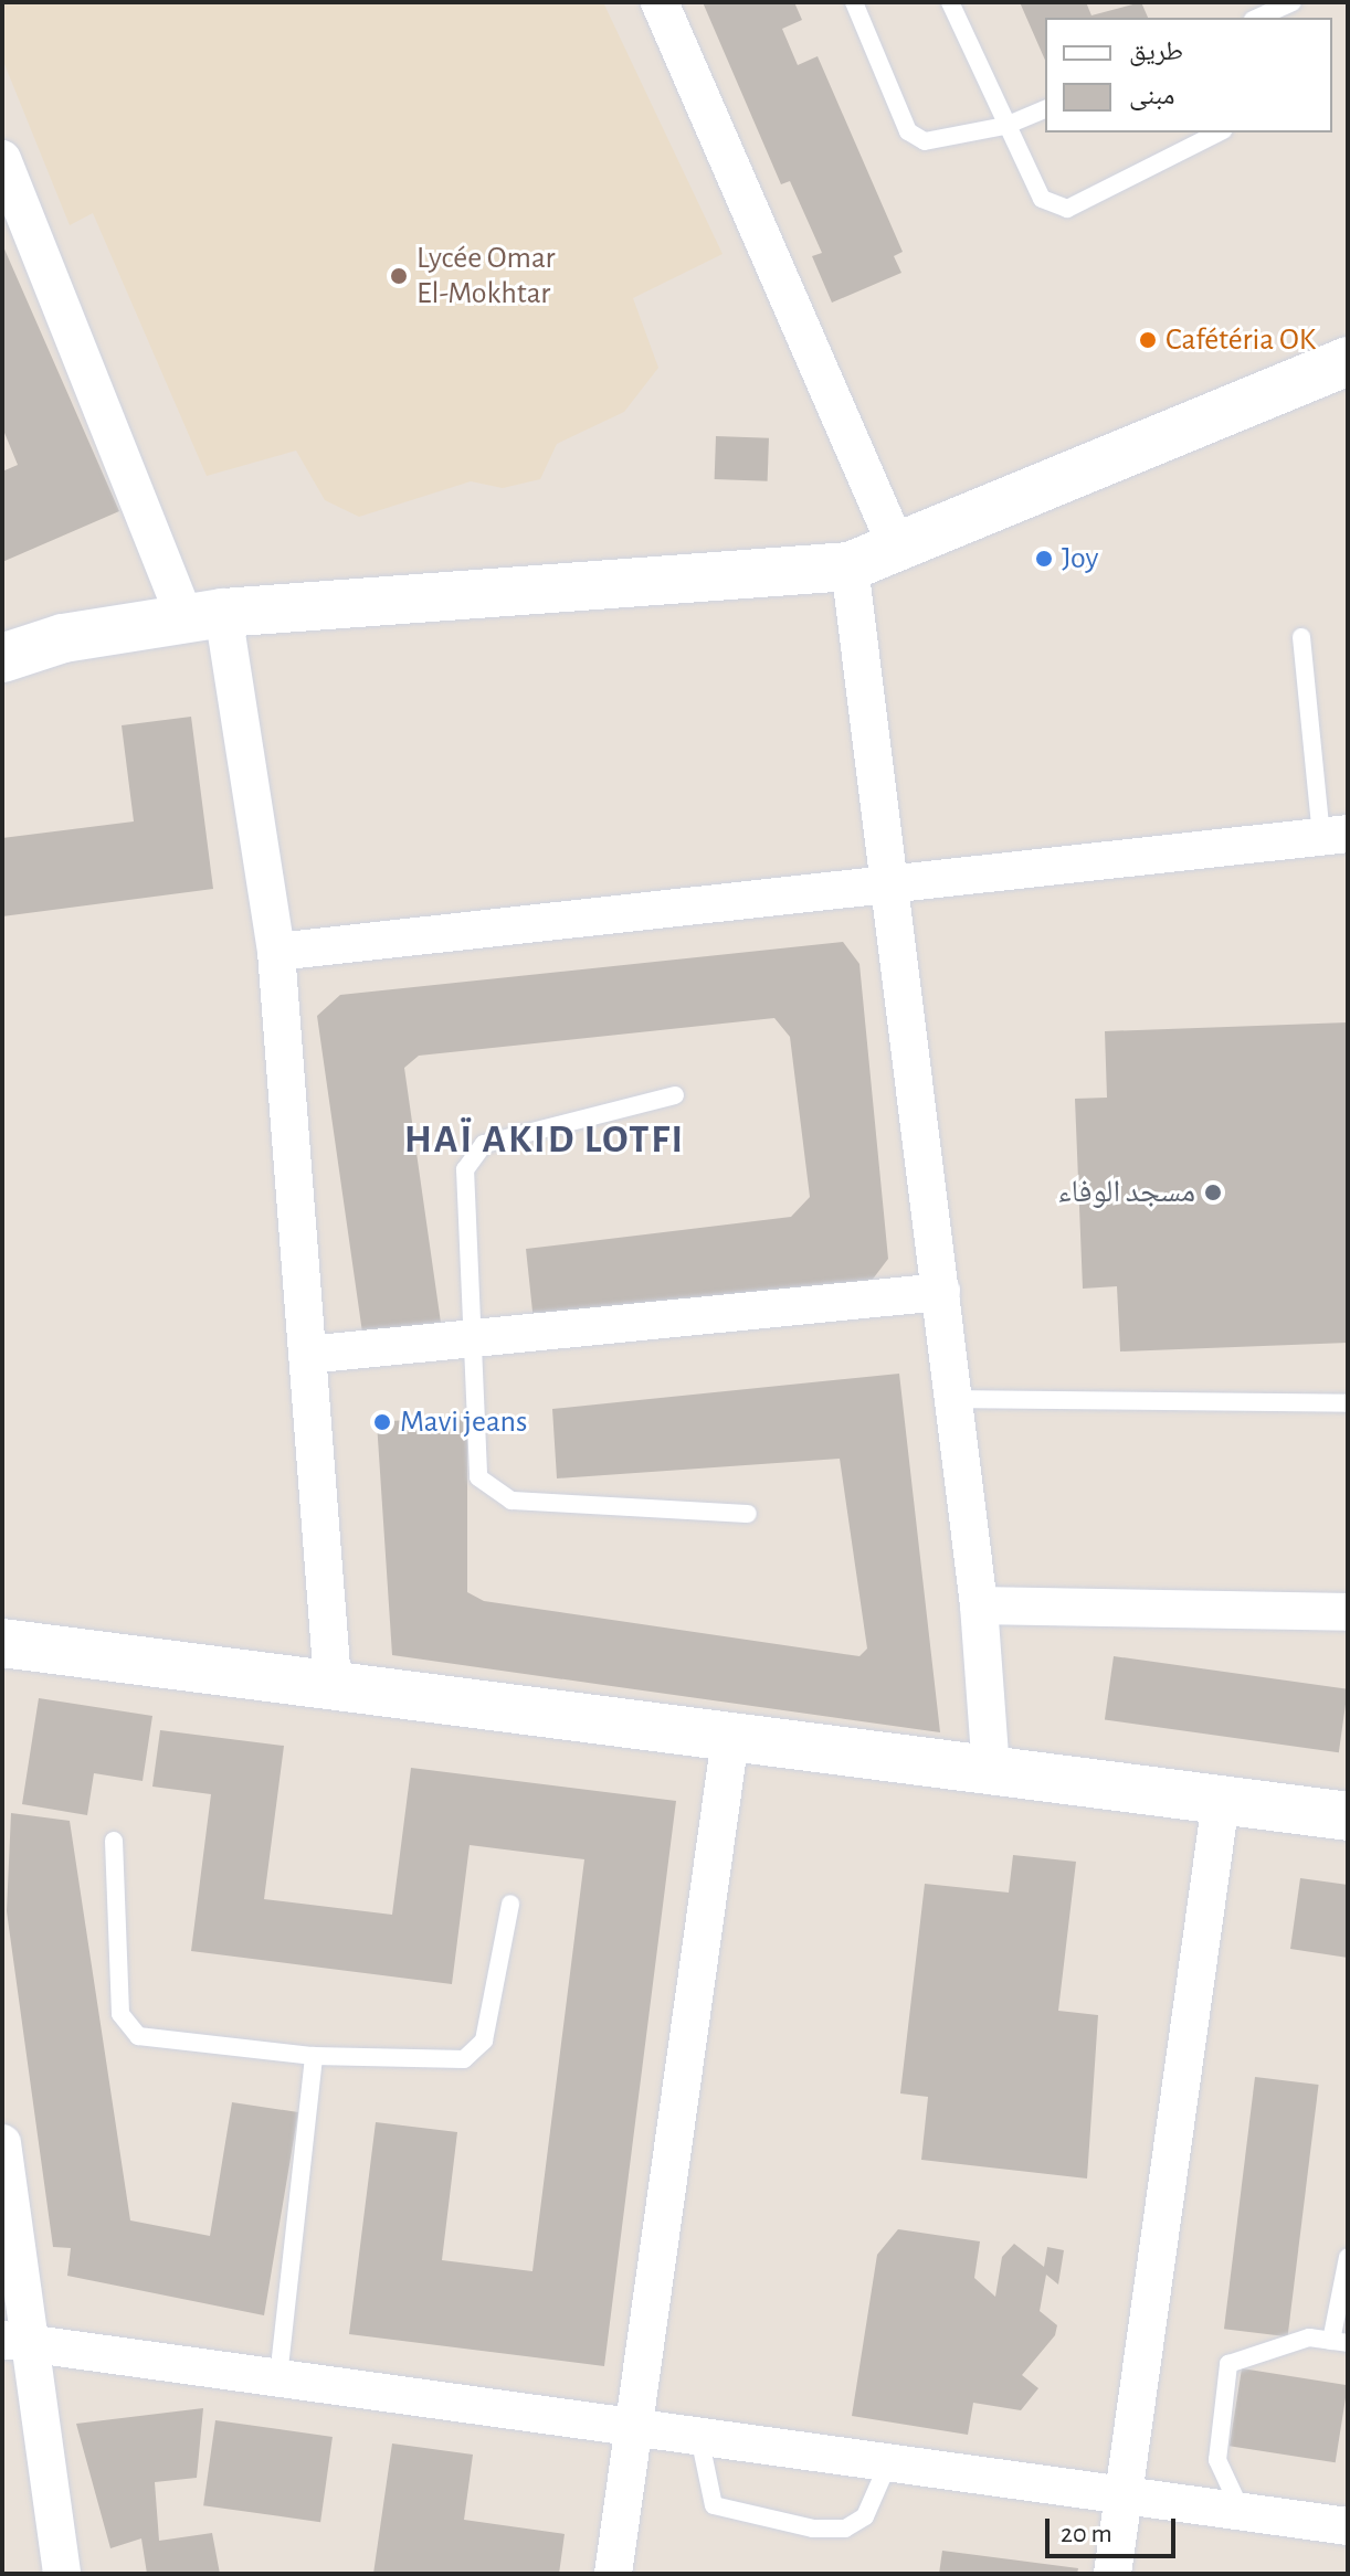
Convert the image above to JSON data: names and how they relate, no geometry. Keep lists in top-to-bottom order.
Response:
{
  "districts": ["HAÏ AKID LOTFI"],
  "places": [
    "Lycée Omar El-Mokhtar",
    "Cafétéria OK",
    "Joy",
    "مسجد الوفاء",
    "Mavi jeans"
  ],
  "legend": ["طريق", "مبنى"],
  "scale_bar": "20 m"
}
